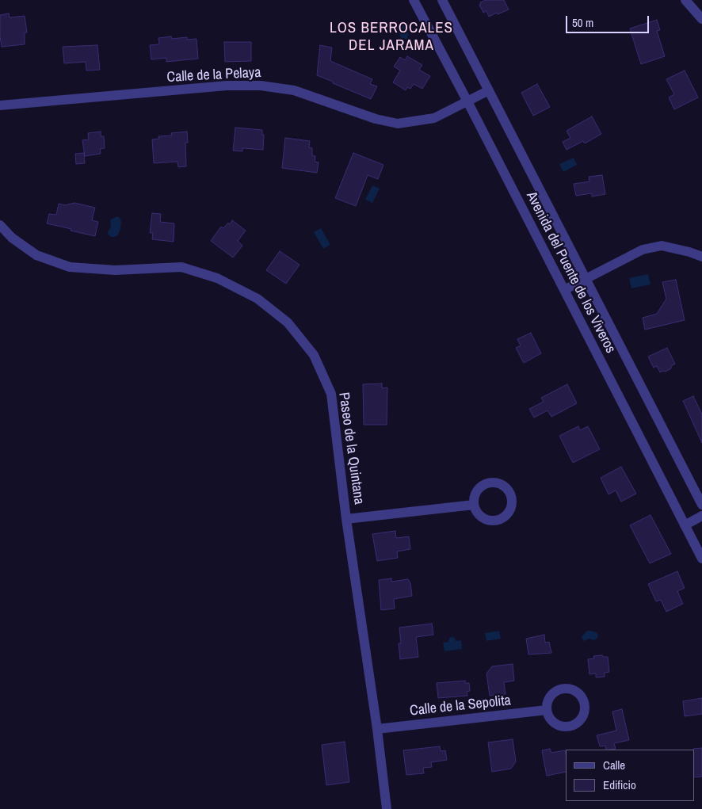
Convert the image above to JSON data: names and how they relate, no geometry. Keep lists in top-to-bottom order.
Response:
{
  "streets": {
    "street": [
      "Calle de la Pelaya",
      "Avenida del Puente de los Viveros",
      "Paseo de la Quintana",
      "Calle de la Sepolita"
    ]
  },
  "crossings": [
    ["Calle de la Pelaya", "Avenida del Puente de los Viveros"],
    ["Paseo de la Quintana", "Calle de la Sepolita"]
  ],
  "districts": ["LOS BERROCALES DEL JARAMA"],
  "legend": ["Calle", "Edificio"],
  "scale_bar": "50 m"
}
